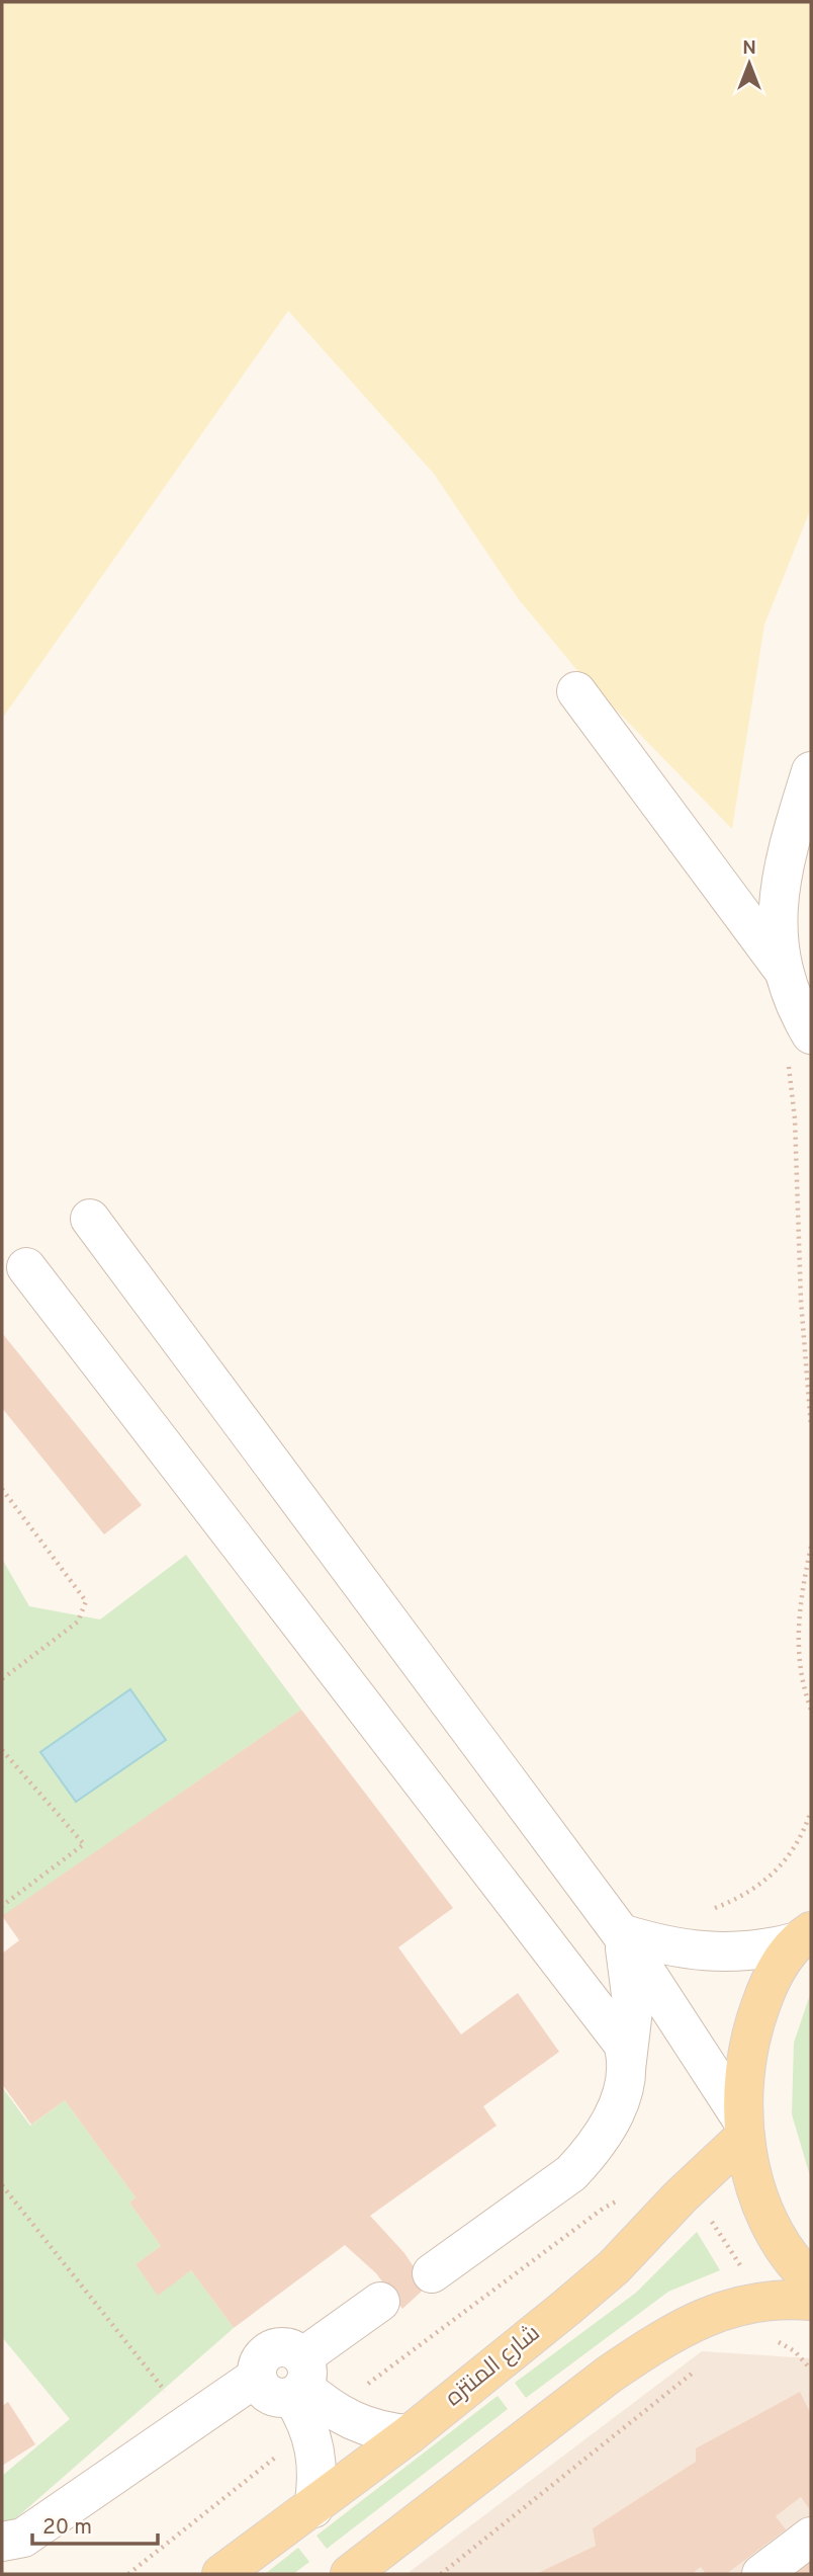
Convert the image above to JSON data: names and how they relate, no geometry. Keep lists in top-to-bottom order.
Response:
{
  "streets": {
    "main road": ["شارع المنتزه"]
  },
  "scale_bar": "20 m",
  "north": "top"
}
